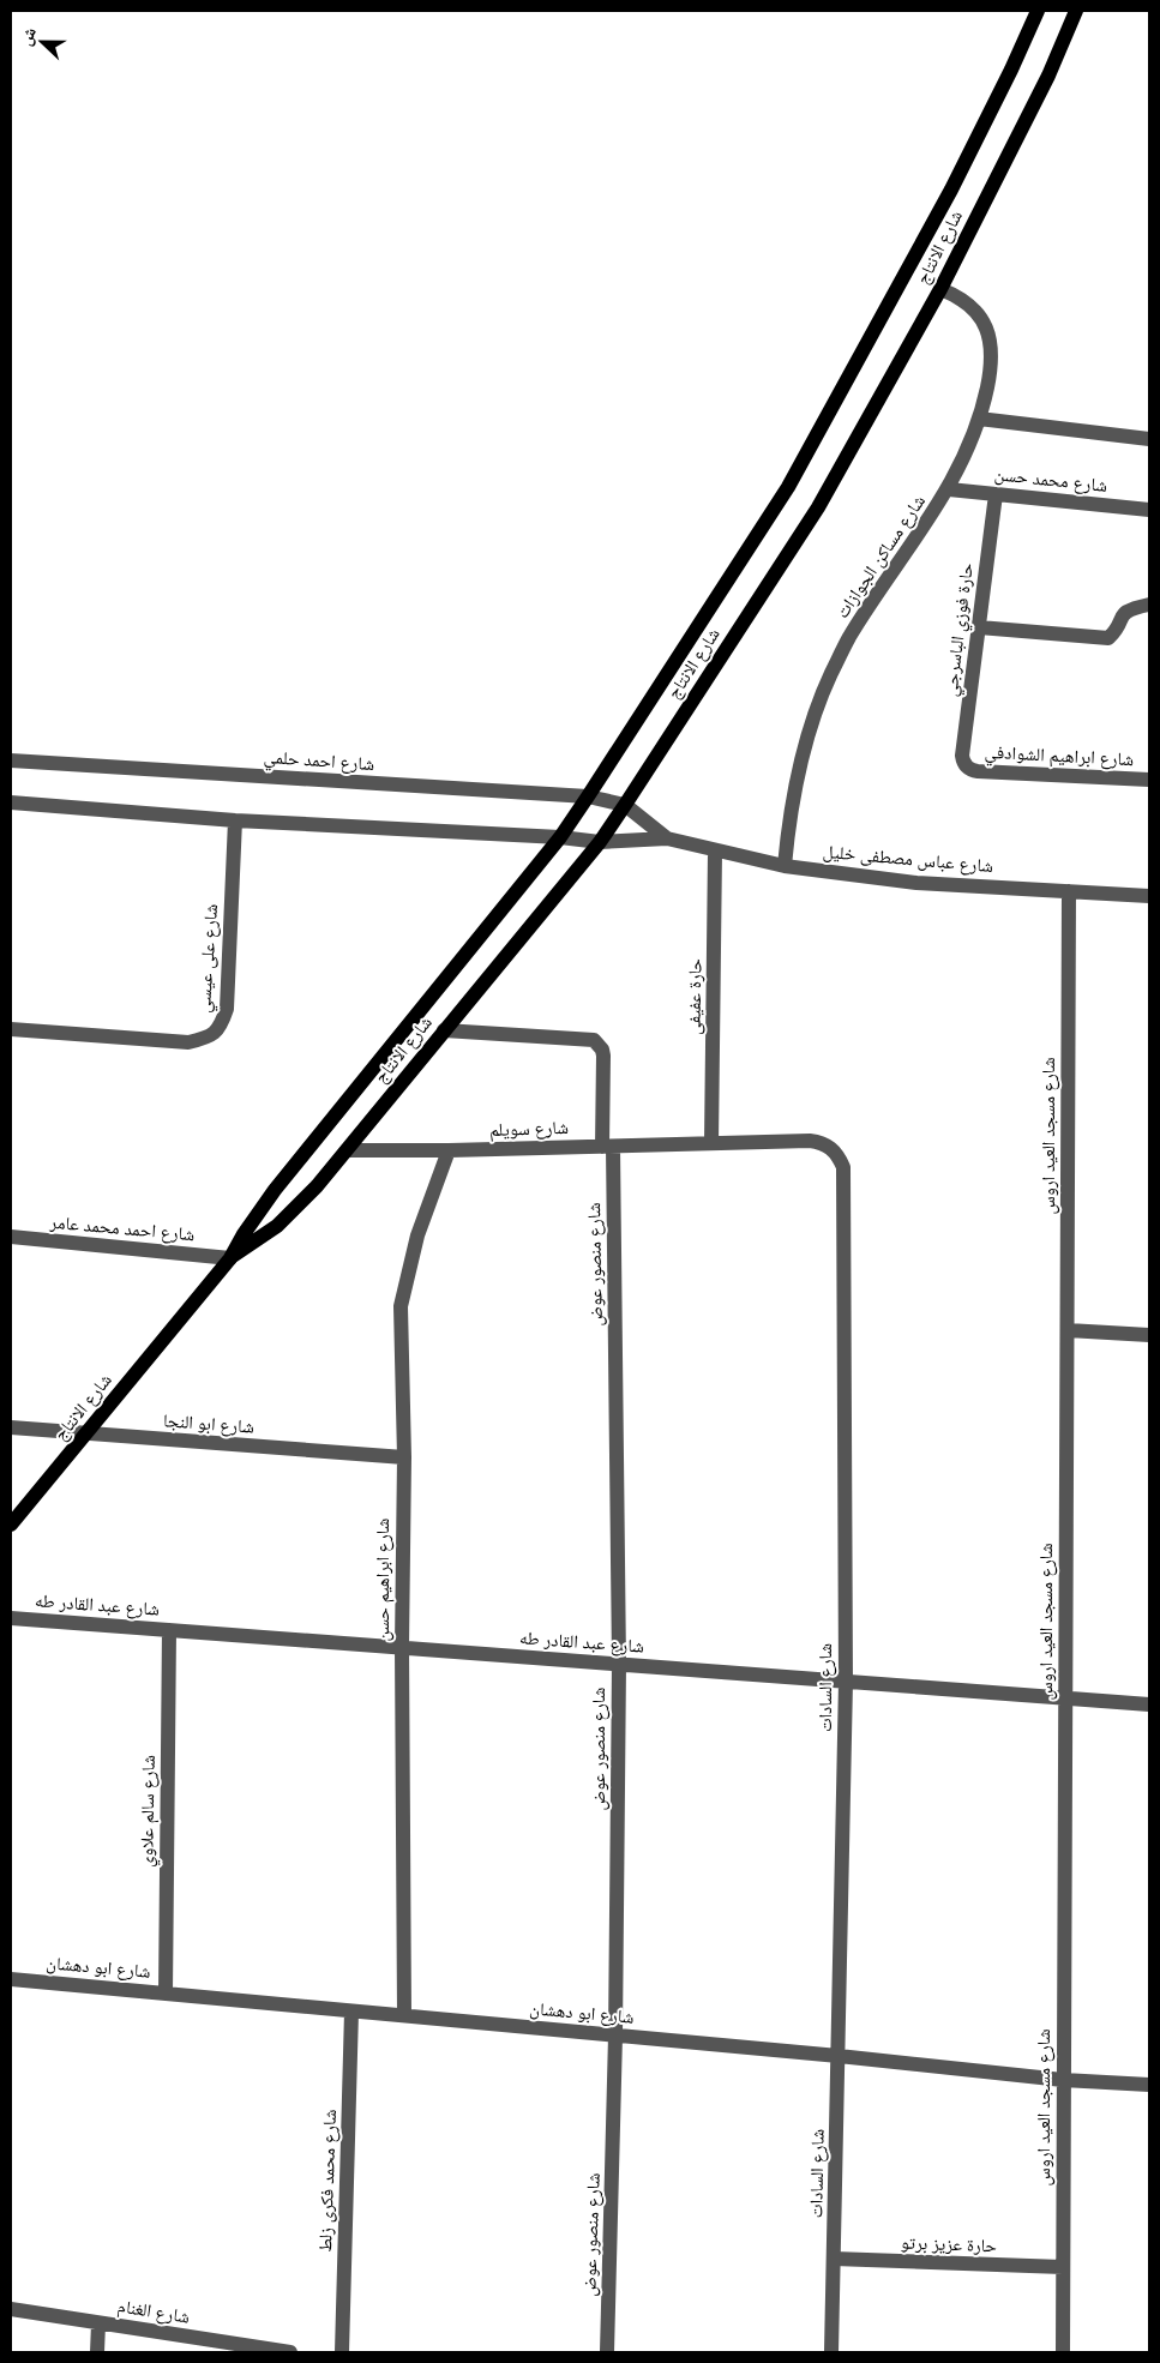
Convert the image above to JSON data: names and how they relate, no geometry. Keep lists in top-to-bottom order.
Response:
{
  "streets": {
    "main road": ["شارع الانتاج"],
    "street": [
      "شارع محمد حسن",
      "شارع مساكن الجوازات",
      "حارة فوزي الباسرجي",
      "شارع ابراهيم الشوادفي",
      "شارع احمد حلمي",
      "شارع عباس مصطفى خليل",
      "شارع على عيسي",
      "حارة عفيفى",
      "شارع سويلم",
      "شارع مسجد العيد اروس",
      "شارع احمد محمد عامر",
      "شارع منصور عوض",
      "شارع ابو النجا",
      "شارع ابراهيم حسن",
      "شارع عبد القادر طه",
      "شارع السادات",
      "شارع سالم علاوي",
      "شارع ابو دهشان",
      "شارع محمد فكرى زلط",
      "حارة عزيز برتو",
      "شارع الغنام"
    ]
  },
  "crossings": [
    ["شارع الانتاج", "شارع مساكن الجوازات"],
    ["شارع الانتاج", "شارع احمد حلمي"],
    ["شارع الانتاج", "شارع عباس مصطفى خليل"],
    ["شارع الانتاج", "شارع سويلم"],
    ["شارع الانتاج", "شارع احمد محمد عامر"],
    ["شارع الانتاج", "شارع منصور عوض"],
    ["شارع الانتاج", "شارع ابو النجا"],
    ["شارع محمد حسن", "شارع مساكن الجوازات"],
    ["شارع محمد حسن", "حارة فوزي الباسرجي"],
    ["شارع مساكن الجوازات", "شارع عباس مصطفى خليل"],
    ["حارة فوزي الباسرجي", "شارع ابراهيم الشوادفي"],
    ["شارع احمد حلمي", "شارع عباس مصطفى خليل"],
    ["شارع عباس مصطفى خليل", "حارة عفيفى"],
    ["شارع عباس مصطفى خليل", "شارع مسجد العيد اروس"],
    ["حارة عفيفى", "شارع سويلم"],
    ["حارة عفيفى", "شارع السادات"],
    ["شارع سويلم", "شارع منصور عوض"],
    ["شارع سويلم", "شارع ابراهيم حسن"],
    ["شارع سويلم", "شارع السادات"],
    ["شارع مسجد العيد اروس", "شارع عبد القادر طه"],
    ["شارع مسجد العيد اروس", "شارع ابو دهشان"],
    ["شارع مسجد العيد اروس", "حارة عزيز برتو"],
    ["شارع منصور عوض", "شارع عبد القادر طه"],
    ["شارع منصور عوض", "شارع ابو دهشان"],
    ["شارع ابو النجا", "شارع ابراهيم حسن"],
    ["شارع ابراهيم حسن", "شارع عبد القادر طه"],
    ["شارع ابراهيم حسن", "شارع ابو دهشان"],
    ["شارع عبد القادر طه", "شارع السادات"],
    ["شارع عبد القادر طه", "شارع سالم علاوي"],
    ["شارع السادات", "شارع ابو دهشان"],
    ["شارع السادات", "حارة عزيز برتو"],
    ["شارع سالم علاوي", "شارع ابو دهشان"],
    ["شارع ابو دهشان", "شارع محمد فكرى زلط"]
  ],
  "north": "left"
}
